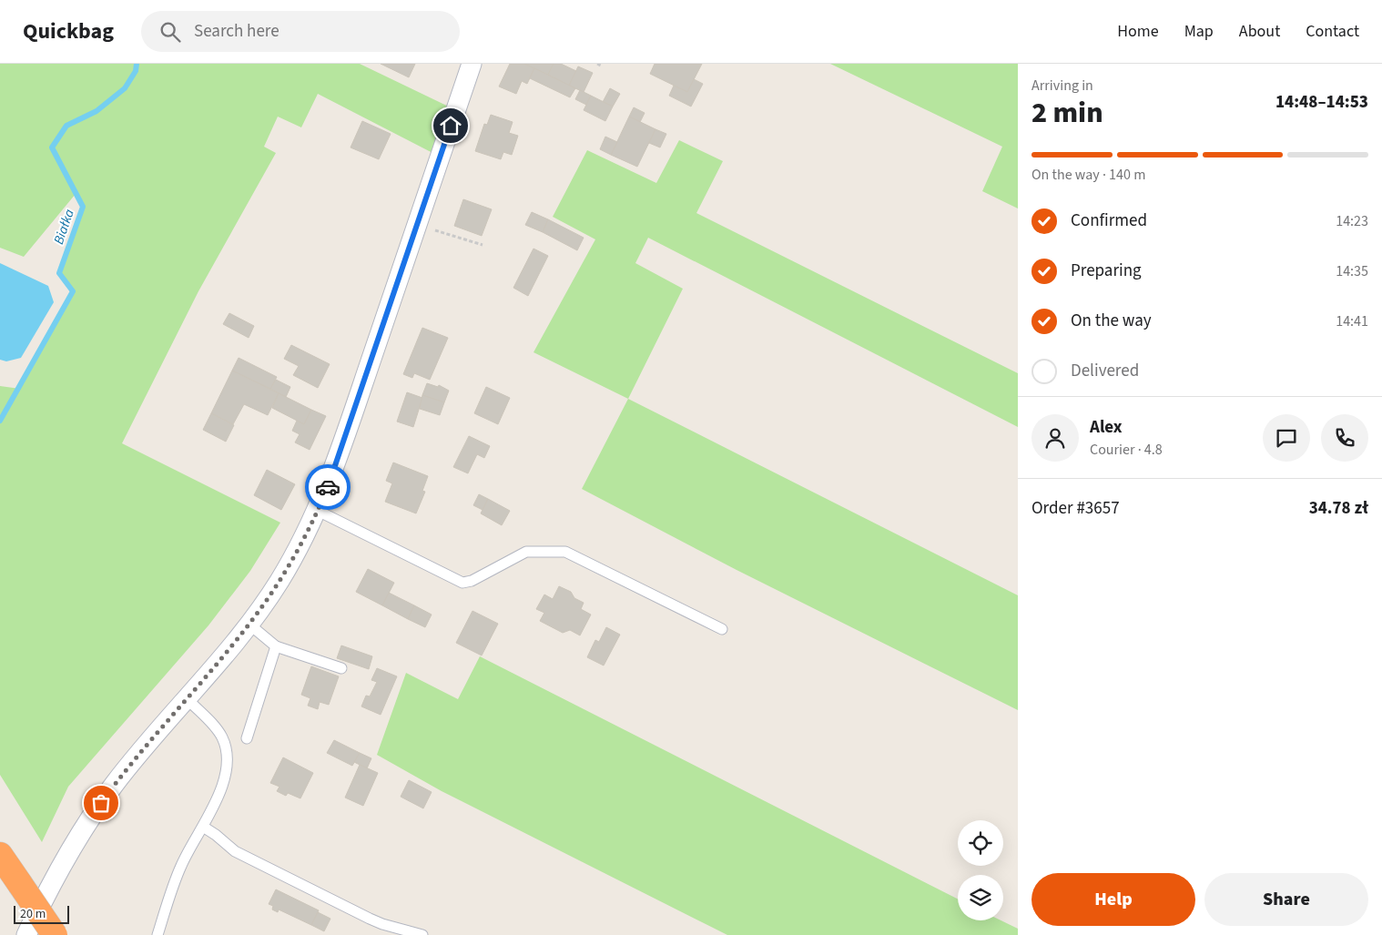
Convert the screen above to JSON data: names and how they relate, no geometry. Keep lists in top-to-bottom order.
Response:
{
  "water": ["Białka"],
  "scale_bar": "20 m",
  "page": {
    "header": "Quickbag",
    "search": "Search here",
    "nav": [
      "Home",
      "Map",
      "About",
      "Contact"
    ],
    "heading": ["2 min", "Arriving in", "14:48–14:53"],
    "panel": [
      "Alex",
      "Courier · 4.8",
      "Order #3657",
      "34.78 zł"
    ],
    "bar": "On the way · 140 m",
    "list": [
      ["Confirmed", "14:23"],
      ["Preparing", "14:35"],
      ["On the way", "14:41"],
      "Delivered"
    ],
    "buttons": ["Help", "Share"],
    "scale": "20 m"
  }
}
